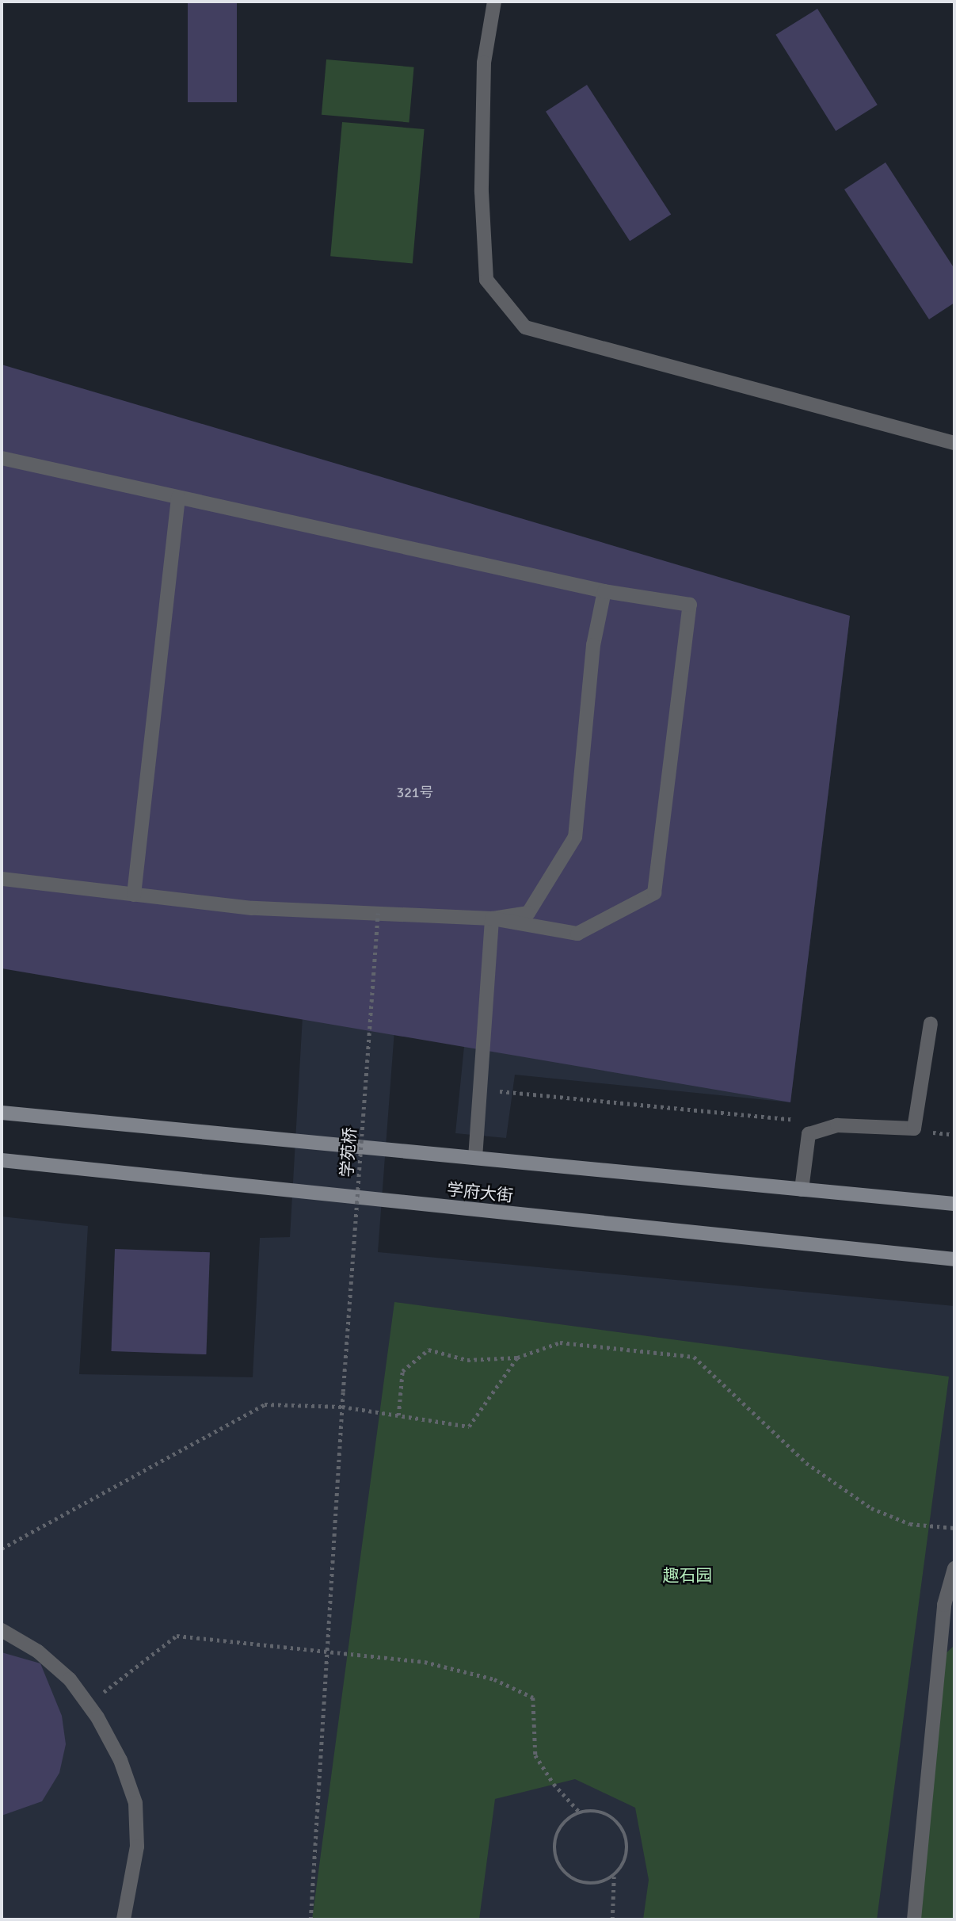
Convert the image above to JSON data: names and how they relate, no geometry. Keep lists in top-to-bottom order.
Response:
{
  "streets": {
    "main road": ["学府大街"],
    "path": ["学苑桥"]
  },
  "parks": ["趣石园"],
  "house_numbers": ["321号"]
}
